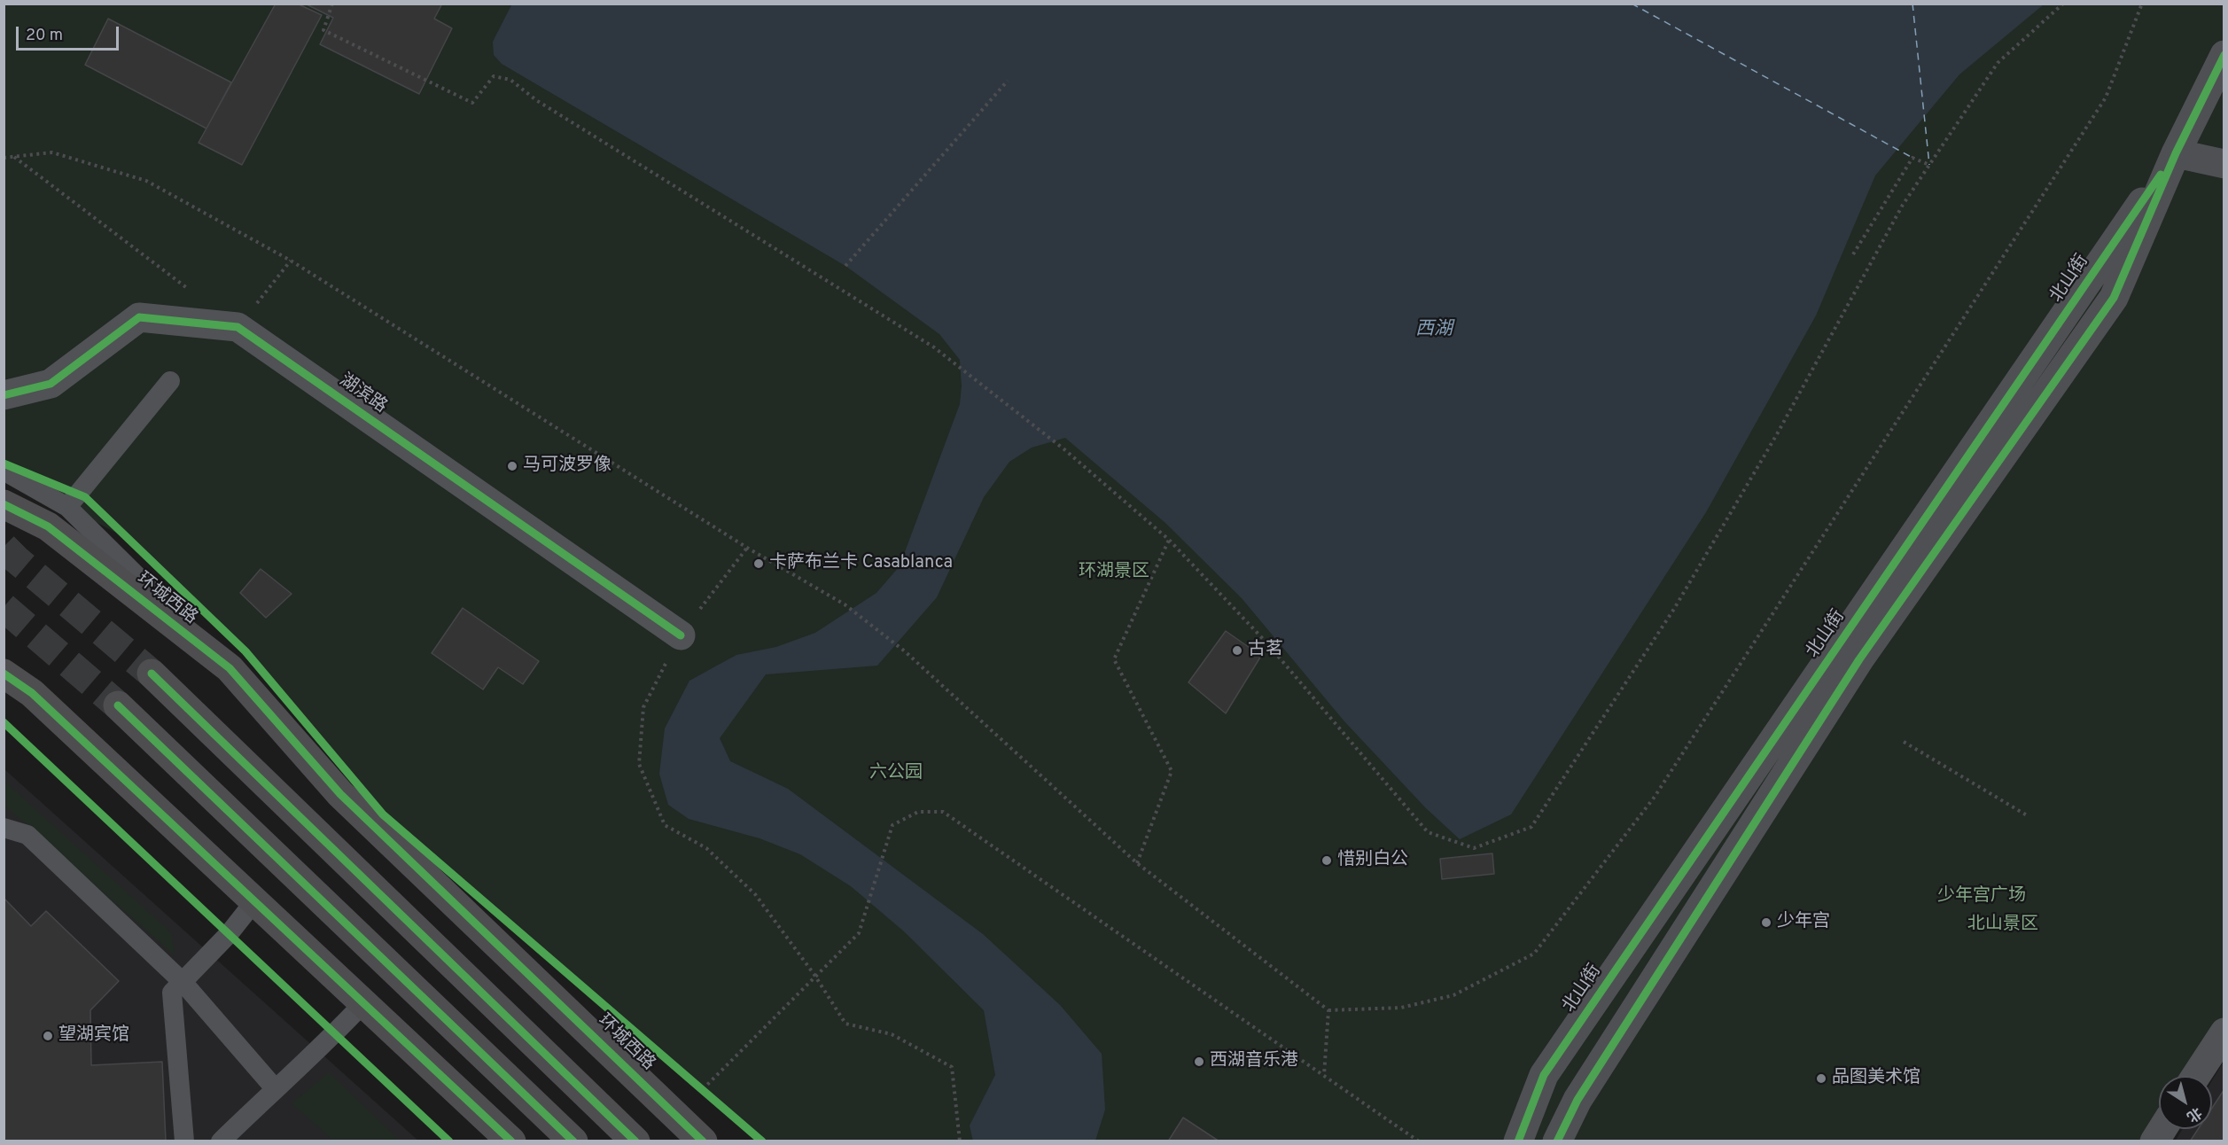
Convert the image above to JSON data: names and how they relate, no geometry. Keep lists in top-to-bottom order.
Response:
{
  "streets": {
    "main road": ["北山街", "环城西路"],
    "street": ["湖滨路"]
  },
  "water": ["西湖"],
  "parks": [
    "环湖景区",
    "六公园",
    "少年宫广场",
    "北山景区"
  ],
  "places": [
    "马可波罗像",
    "卡萨布兰卡 Casablanca",
    "古茗",
    "惜别白公",
    "少年宫",
    "望湖宾馆",
    "西湖音乐港",
    "品图美术馆"
  ],
  "scale_bar": "20 m",
  "north": "bottom right"
}
